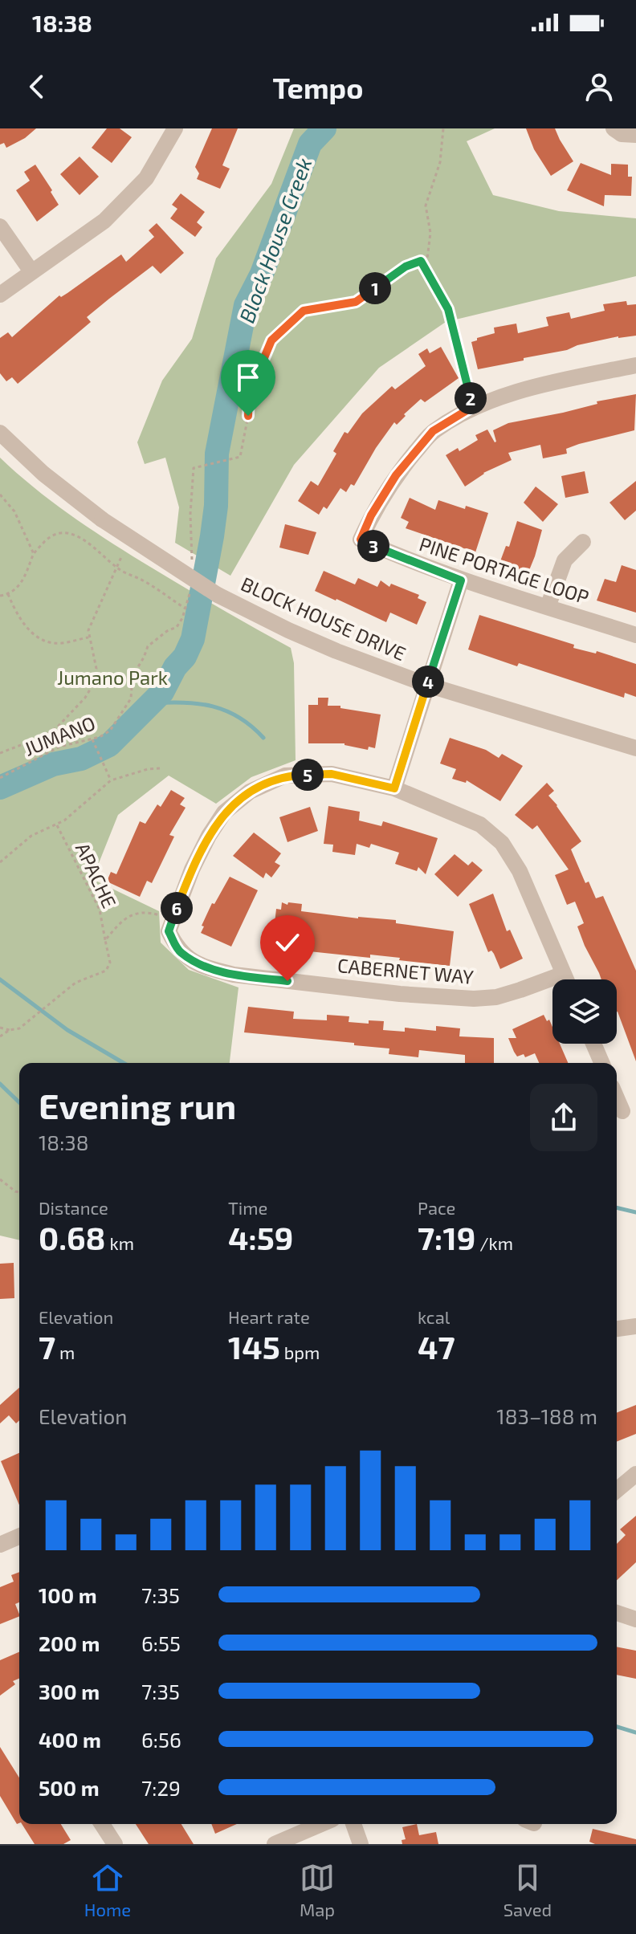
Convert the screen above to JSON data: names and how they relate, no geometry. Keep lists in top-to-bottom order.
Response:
{
  "streets": {
    "street": ["PINE PORTAGE LOOP", "BLOCK HOUSE DRIVE", "CABERNET WAY"],
    "path": ["JUMANO", "APACHE"]
  },
  "crossings": [
    ["APACHE", "CABERNET WAY"]
  ],
  "water": ["Block House Creek"],
  "parks": ["Jumano Park"],
  "page": {
    "status": "18:38",
    "header": "Tempo",
    "pins": [
      "1",
      "2",
      "3",
      "4",
      "5",
      "6"
    ],
    "heading": ["Evening run", "18:38"],
    "stats": [
      ["Distance", "0.68 km"],
      ["Time", "4:59"],
      ["Pace", "7:19 /km"],
      ["Elevation", "7 m"],
      ["Heart rate", "145 bpm"],
      ["kcal", "47"]
    ],
    "chart": ["Elevation", "183–188 m"],
    "list": [
      {
        "name": "100 m",
        "note": "7:35"
      },
      {
        "name": "200 m",
        "note": "6:55"
      },
      {
        "name": "300 m",
        "note": "7:35"
      },
      {
        "name": "400 m",
        "note": "6:56"
      },
      {
        "name": "500 m",
        "note": "7:29"
      }
    ],
    "tabs": ["Home", "Map", "Saved"]
  }
}
